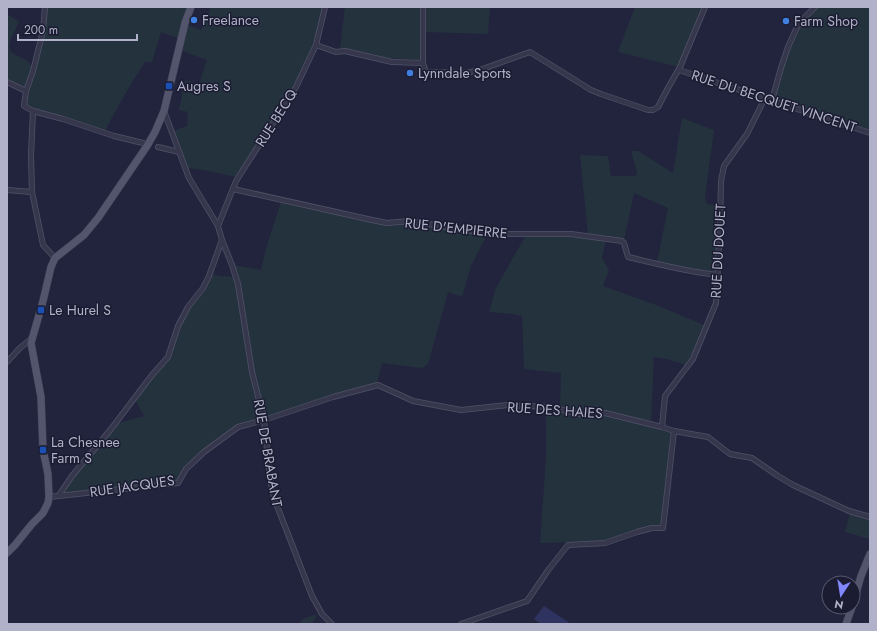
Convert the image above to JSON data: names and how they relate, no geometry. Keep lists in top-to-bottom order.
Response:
{
  "streets": {
    "street": [
      "RUE DU BECQUET VINCENT",
      "RUE BECQ",
      "RUE D'EMPIERRE",
      "RUE DU DOUET",
      "RUE DES HAIES",
      "RUE DE BRABANT",
      "RUE JACQUES"
    ]
  },
  "crossings": [
    ["RUE DU BECQUET VINCENT", "RUE DU DOUET"],
    ["RUE BECQ", "RUE D'EMPIERRE"],
    ["RUE BECQ", "RUE DE BRABANT"],
    ["RUE D'EMPIERRE", "RUE DU DOUET"],
    ["RUE DU DOUET", "RUE DES HAIES"],
    ["RUE DES HAIES", "RUE DE BRABANT"],
    ["RUE DES HAIES", "RUE JACQUES"],
    ["RUE DE BRABANT", "RUE JACQUES"]
  ],
  "places": {
    "other": ["Freelance", "Farm Shop", "Lynndale Sports"],
    "transit": ["Augres S", "Le Hurel S", "La Chesnee Farm S"]
  },
  "scale_bar": "200 m",
  "north": "bottom"
}
